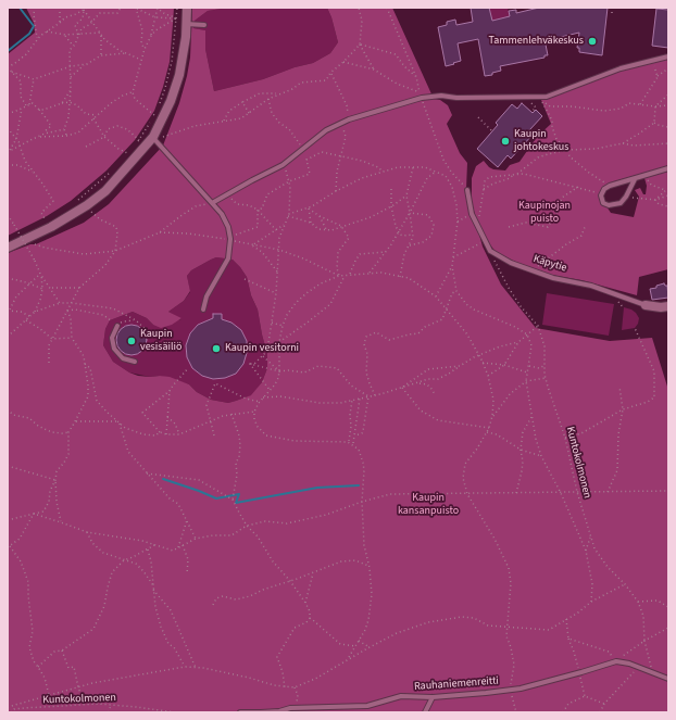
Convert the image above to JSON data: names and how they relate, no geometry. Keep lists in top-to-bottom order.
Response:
{
  "streets": {
    "street": ["Käpytie"],
    "lane": ["Rauhaniemenreitti"],
    "path": ["Kuntokolmonen"]
  },
  "crossings": [
    ["Käpytie", "Kuntokolmonen"]
  ],
  "parks": ["Kaupinojan puisto", "Kaupin kansanpuisto"],
  "places": [
    "Tammenlehväkeskus",
    "Kaupin johtokeskus",
    "Kaupin vesisäiliö",
    "Kaupin vesitorni"
  ]
}
